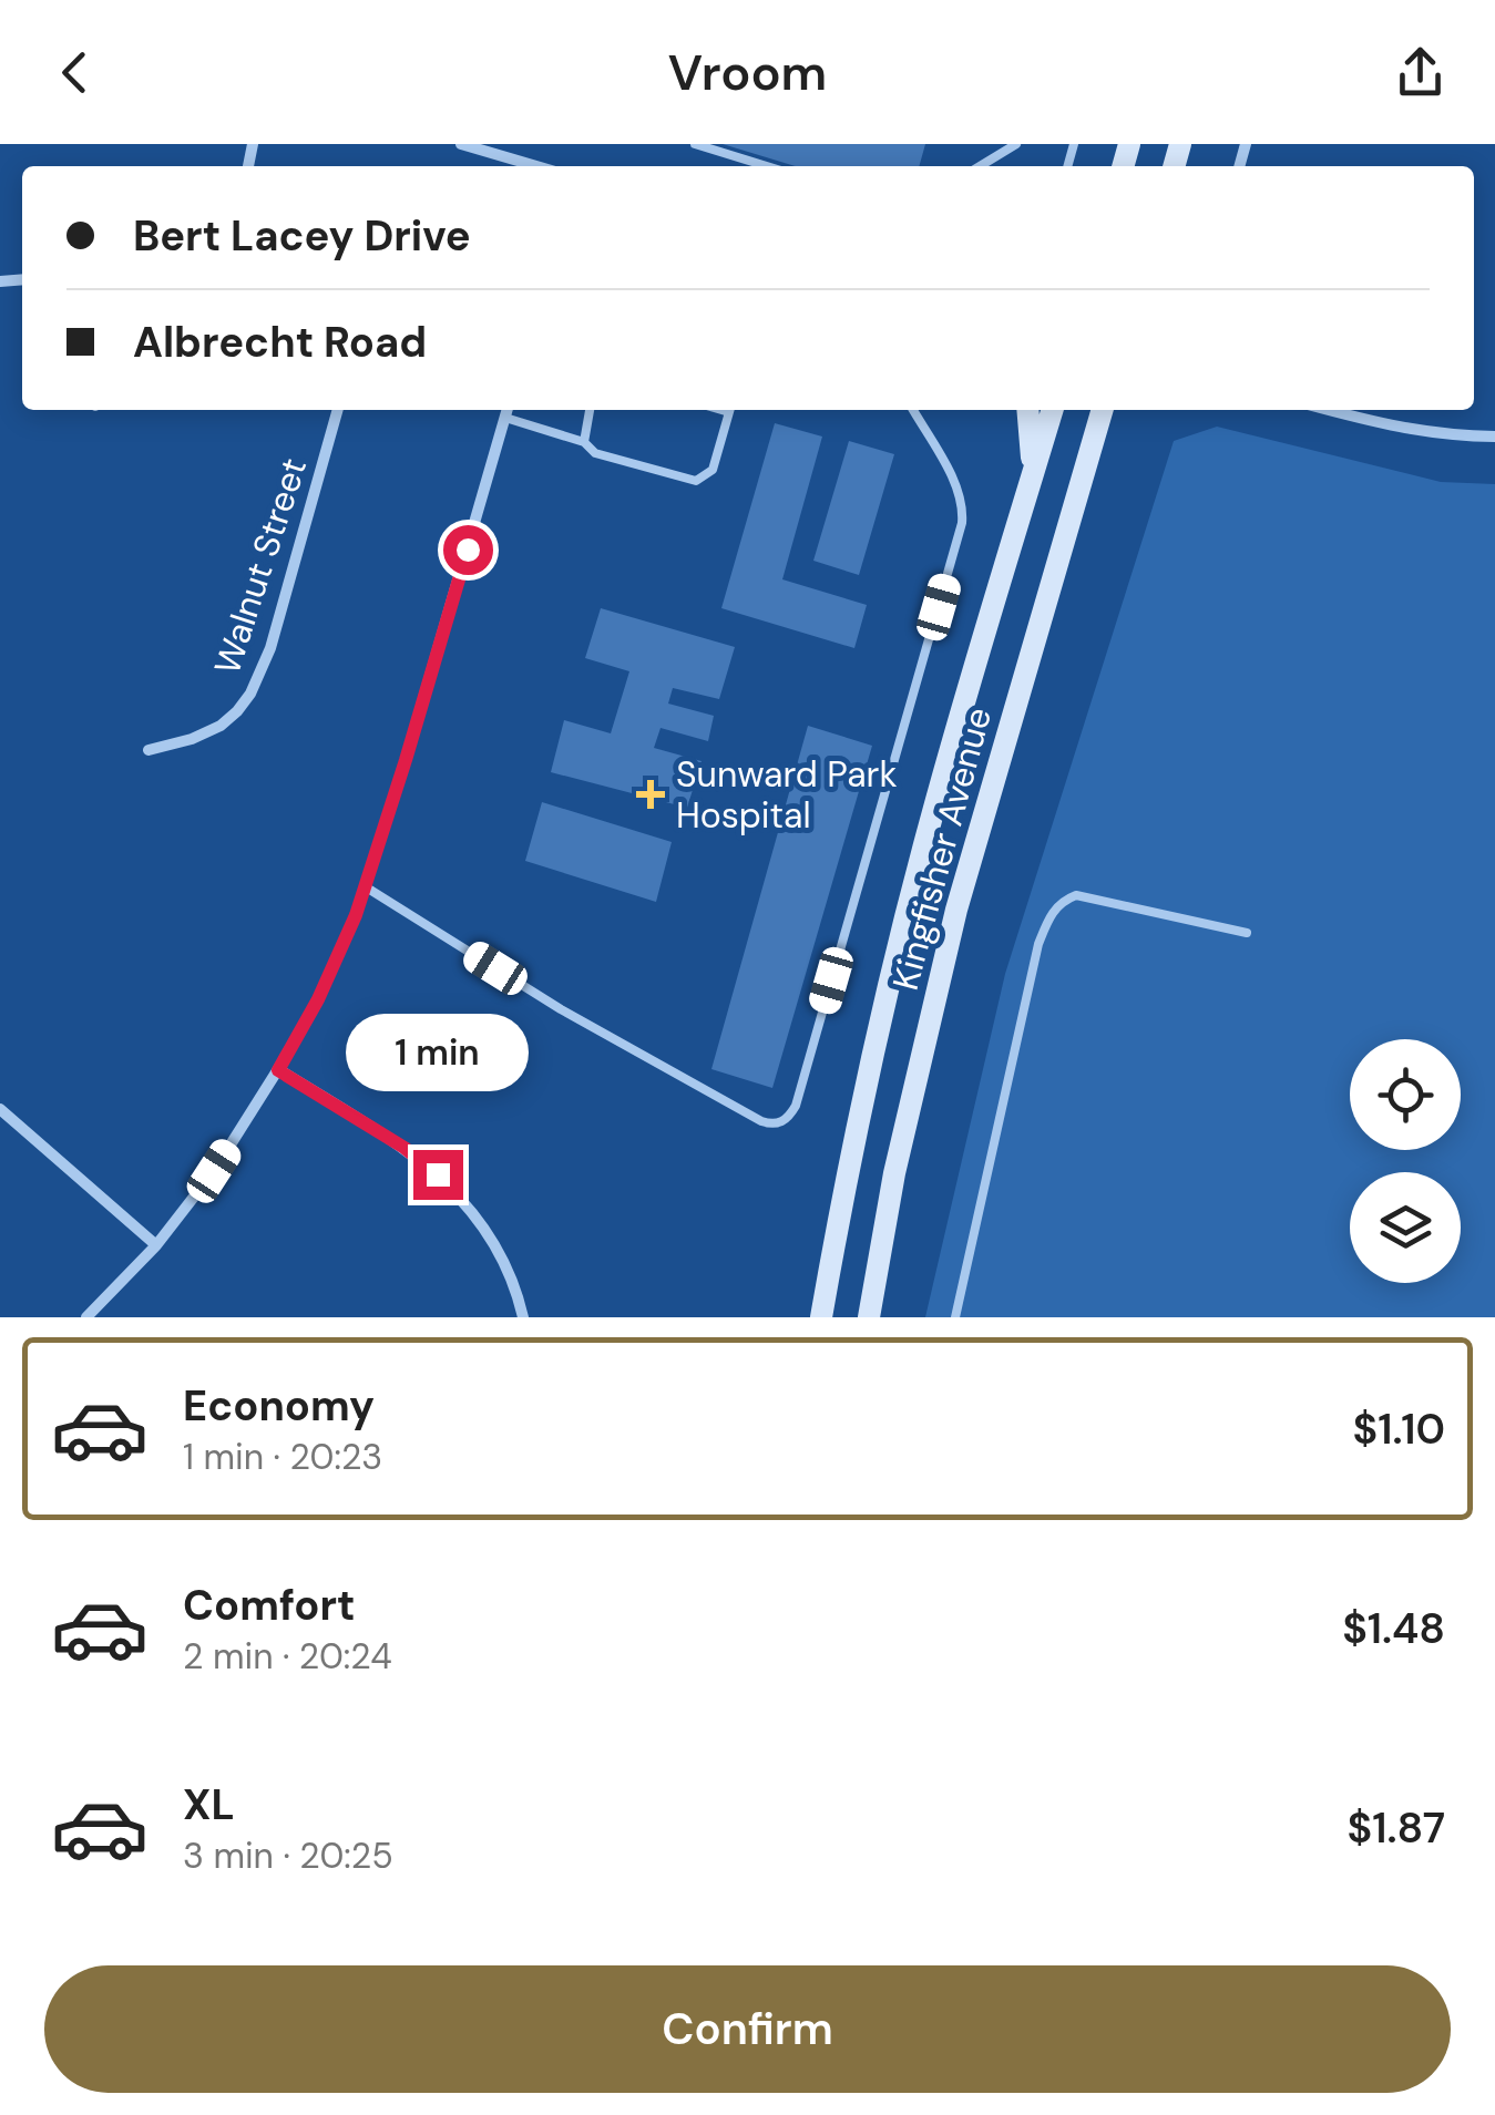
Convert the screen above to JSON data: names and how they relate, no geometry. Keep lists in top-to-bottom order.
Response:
{
  "streets": {
    "street": ["Walnut Street", "Kingfisher Avenue"]
  },
  "places": {
    "health": ["Sunward Park Hospital"]
  },
  "page": {
    "header": "Vroom",
    "banner": ["Bert Lacey Drive", "Albrecht Road"],
    "bubble": "1 min",
    "list": [
      {
        "name": "Economy",
        "note": "1 min · 20:23",
        "value": "$1.10"
      },
      {
        "name": "Comfort",
        "note": "2 min · 20:24",
        "value": "$1.48"
      },
      {
        "name": "XL",
        "note": "3 min · 20:25",
        "value": "$1.87"
      }
    ],
    "buttons": "Confirm"
  }
}
